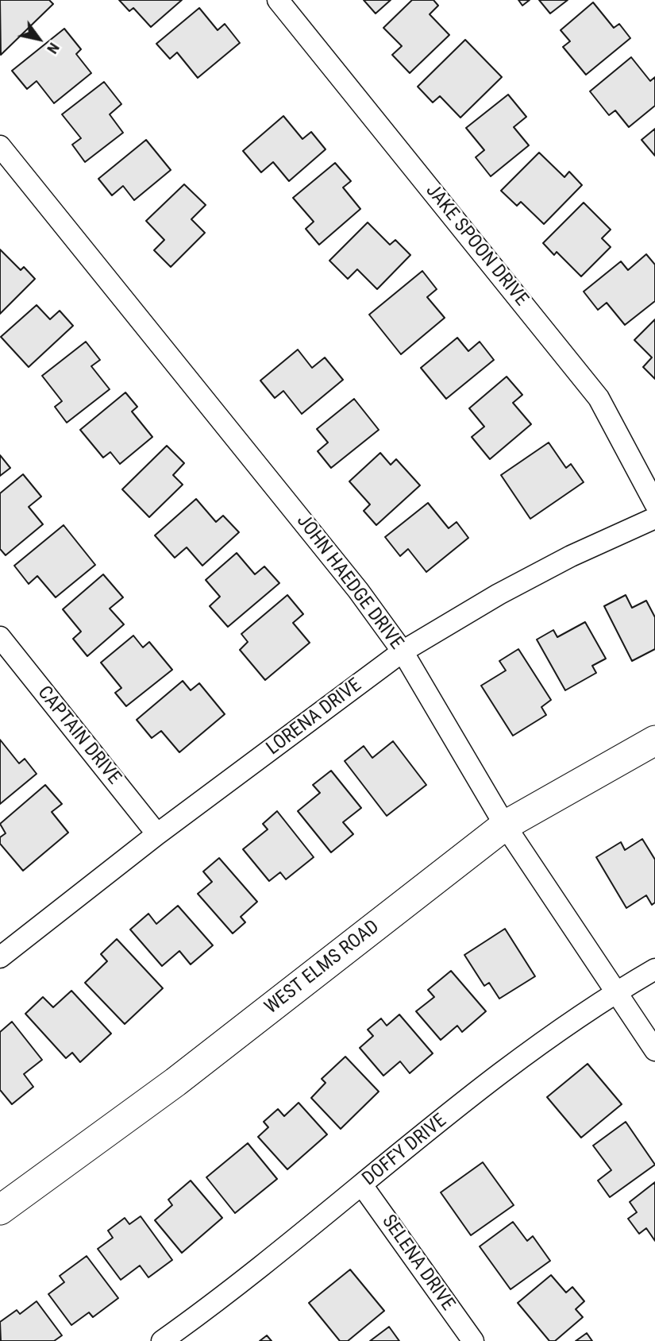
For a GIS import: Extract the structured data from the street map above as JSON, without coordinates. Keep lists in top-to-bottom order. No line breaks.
{"streets":{"main road":["WEST ELMS ROAD"],"street":["JAKE SPOON DRIVE","JOHN HAEDGE DRIVE","LORENA DRIVE","CAPTAIN DRIVE","DOFFY DRIVE","SELENA DRIVE"]},"crossings":[["JOHN HAEDGE DRIVE","LORENA DRIVE"],["JOHN HAEDGE DRIVE","WEST ELMS ROAD"],["JOHN HAEDGE DRIVE","DOFFY DRIVE"],["LORENA DRIVE","CAPTAIN DRIVE"],["DOFFY DRIVE","SELENA DRIVE"]],"north":"bottom right"}
